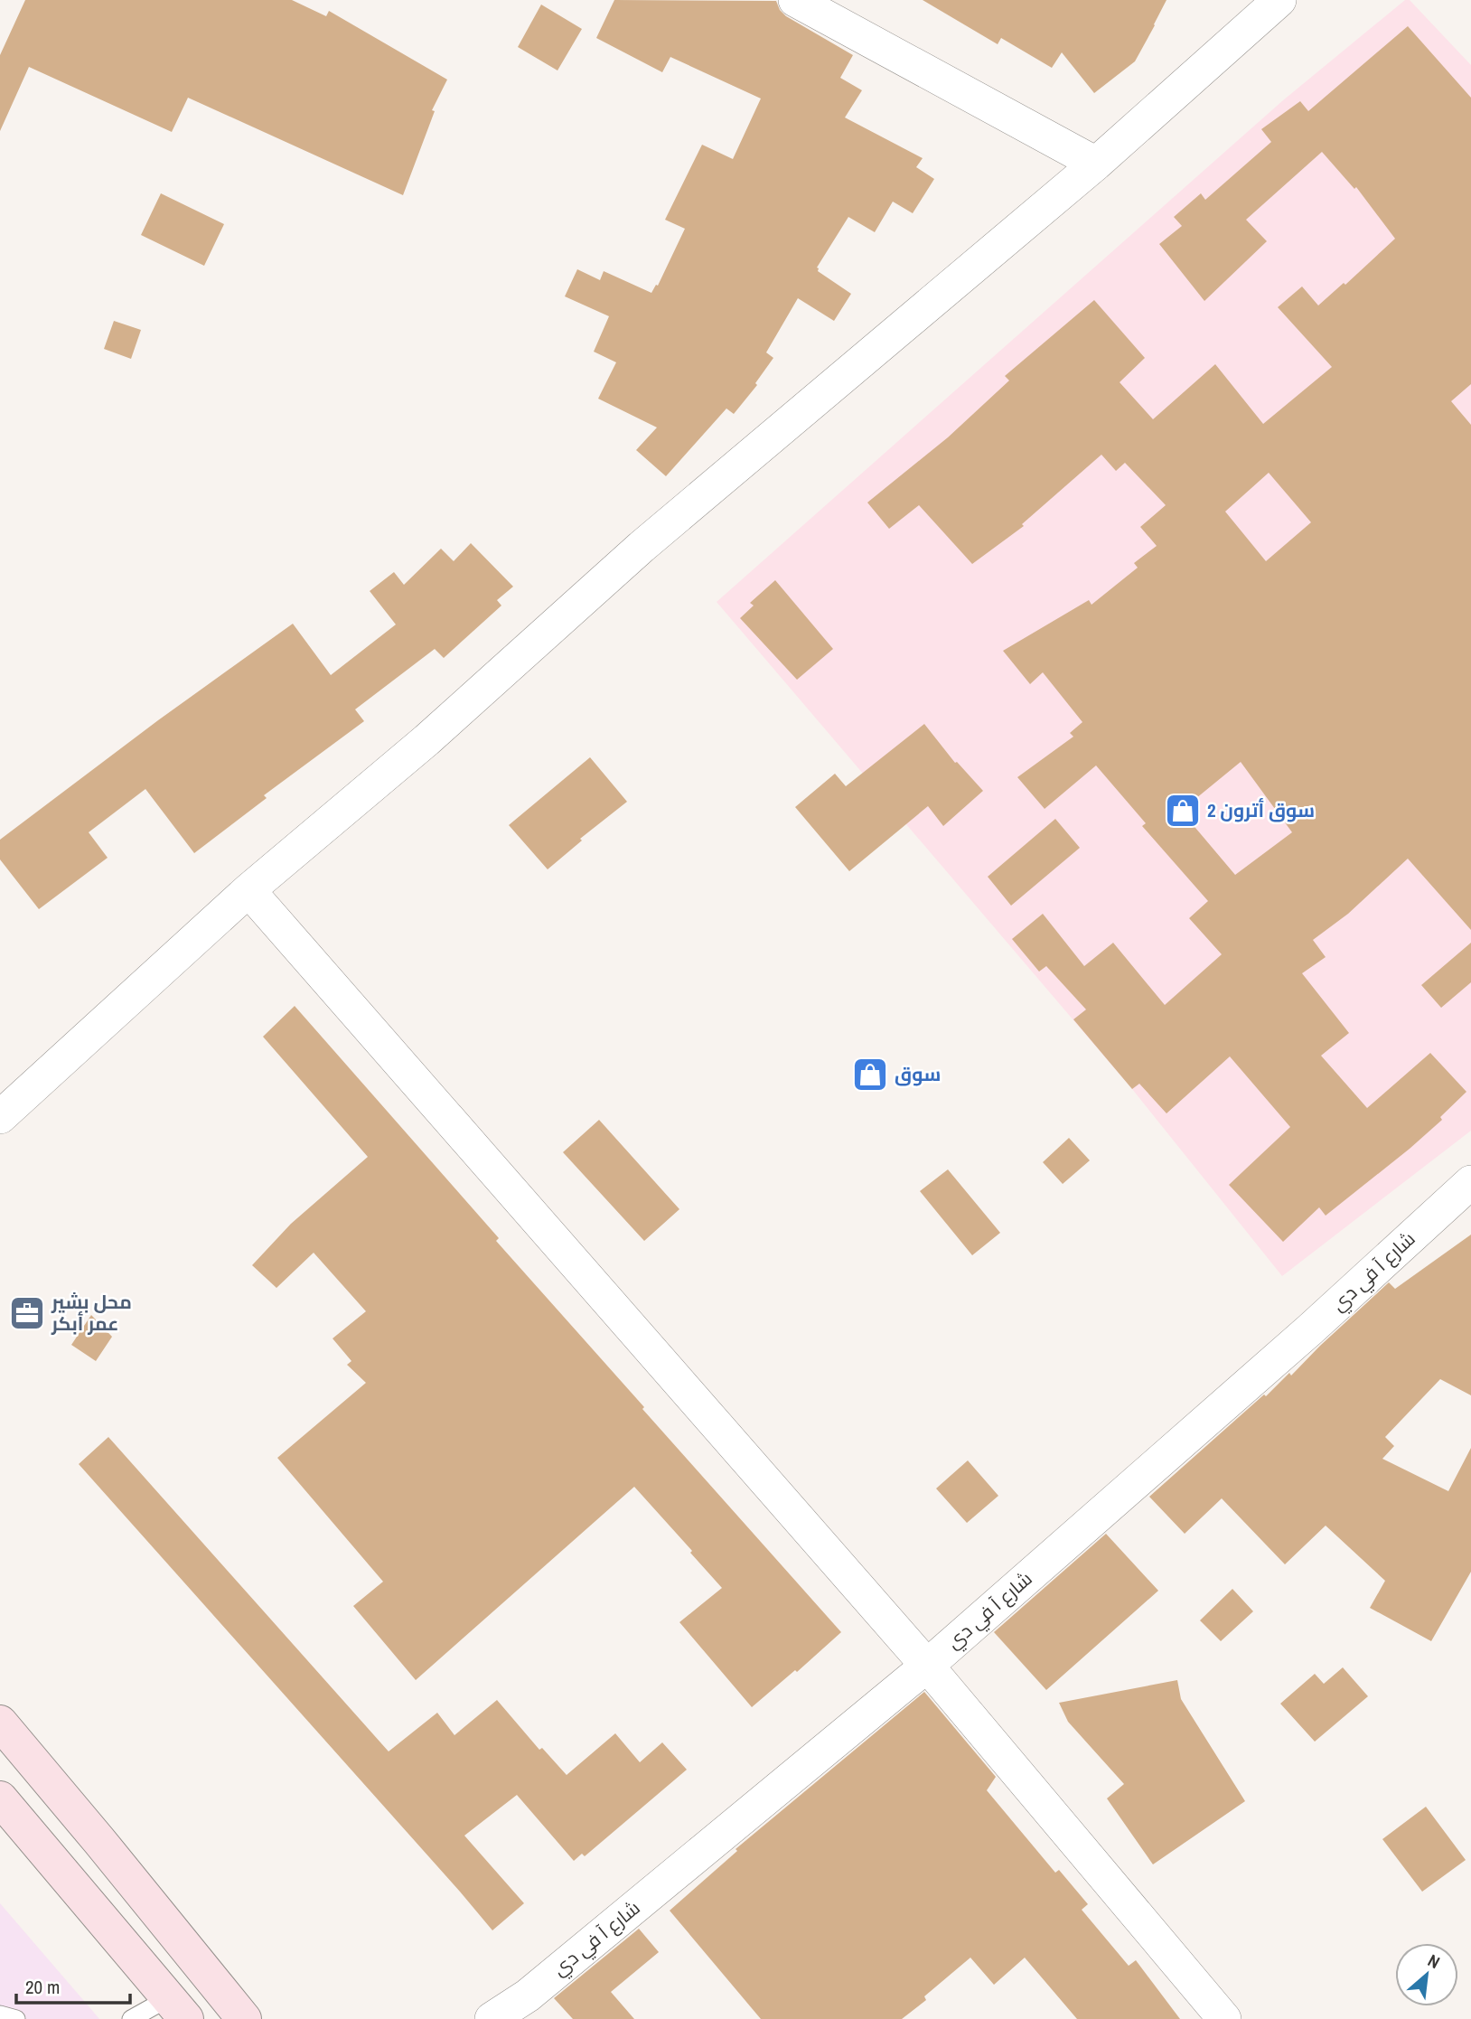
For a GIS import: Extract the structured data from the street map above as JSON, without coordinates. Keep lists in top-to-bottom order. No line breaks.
{"streets":{"street":["شارع آ في دي"]},"places":{"shop":["سوق أترون 2","سوق"],"office":["محل بشير عمر أبكر"]},"scale_bar":"20 m","north":"top right"}
